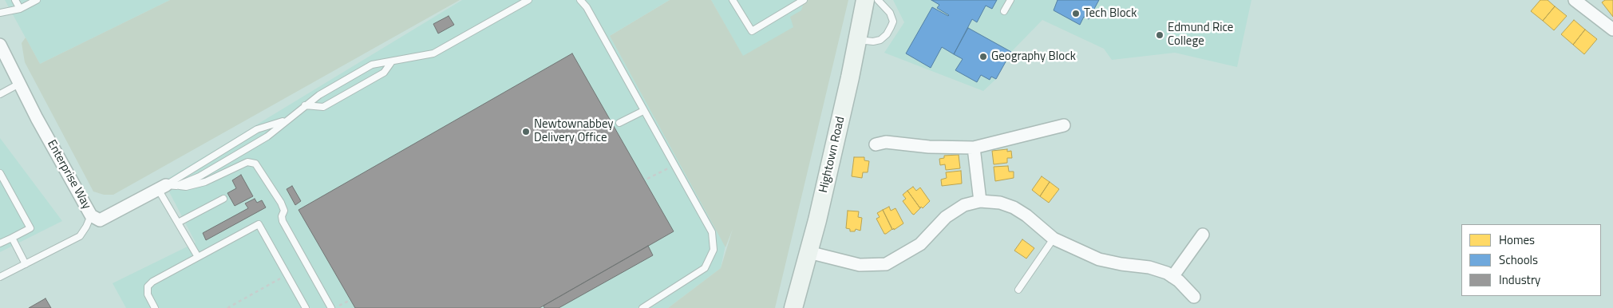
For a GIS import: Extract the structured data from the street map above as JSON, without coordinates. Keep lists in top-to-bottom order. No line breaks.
{"streets":{"main road":["Hightown Road"],"street":["Enterprise Way"]},"places":["Tech Block","Edmund Rice College","Geography Block","Newtownabbey Delivery Office"],"legend":["Homes","Schools","Industry"]}
